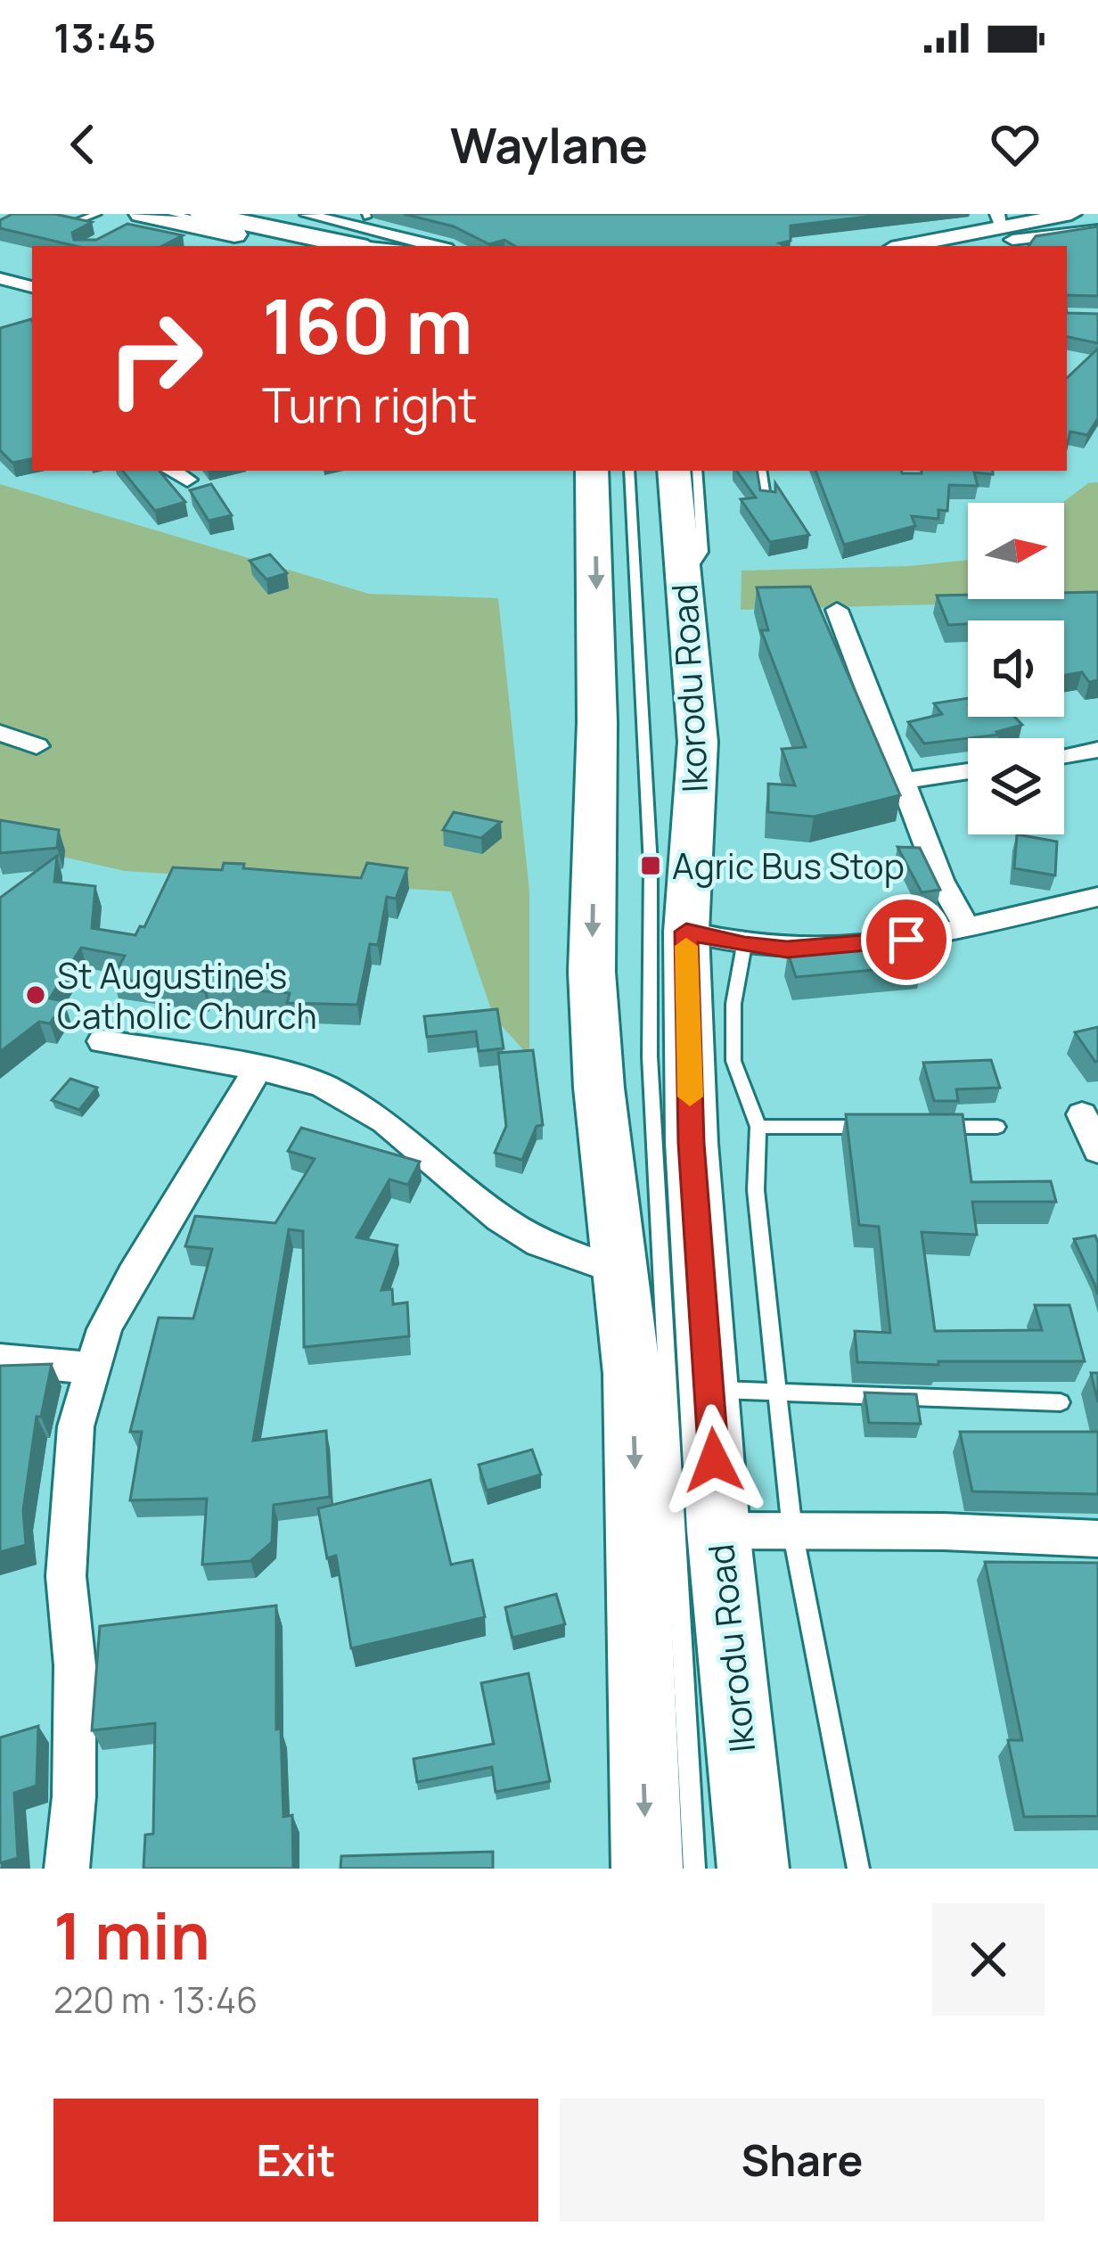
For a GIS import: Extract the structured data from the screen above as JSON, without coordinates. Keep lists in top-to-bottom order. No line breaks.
{"streets":{"highway":["Ikorodu Road"]},"places":{"transit":["Agric Bus Stop"],"other":["St Augustine's Catholic Church"]},"north":"right","page":{"status":"13:45","header":"Waylane","turn":["160 m","Turn right"],"heading":["1 min","220 m · 13:46"],"buttons":["Exit","Share"]}}
